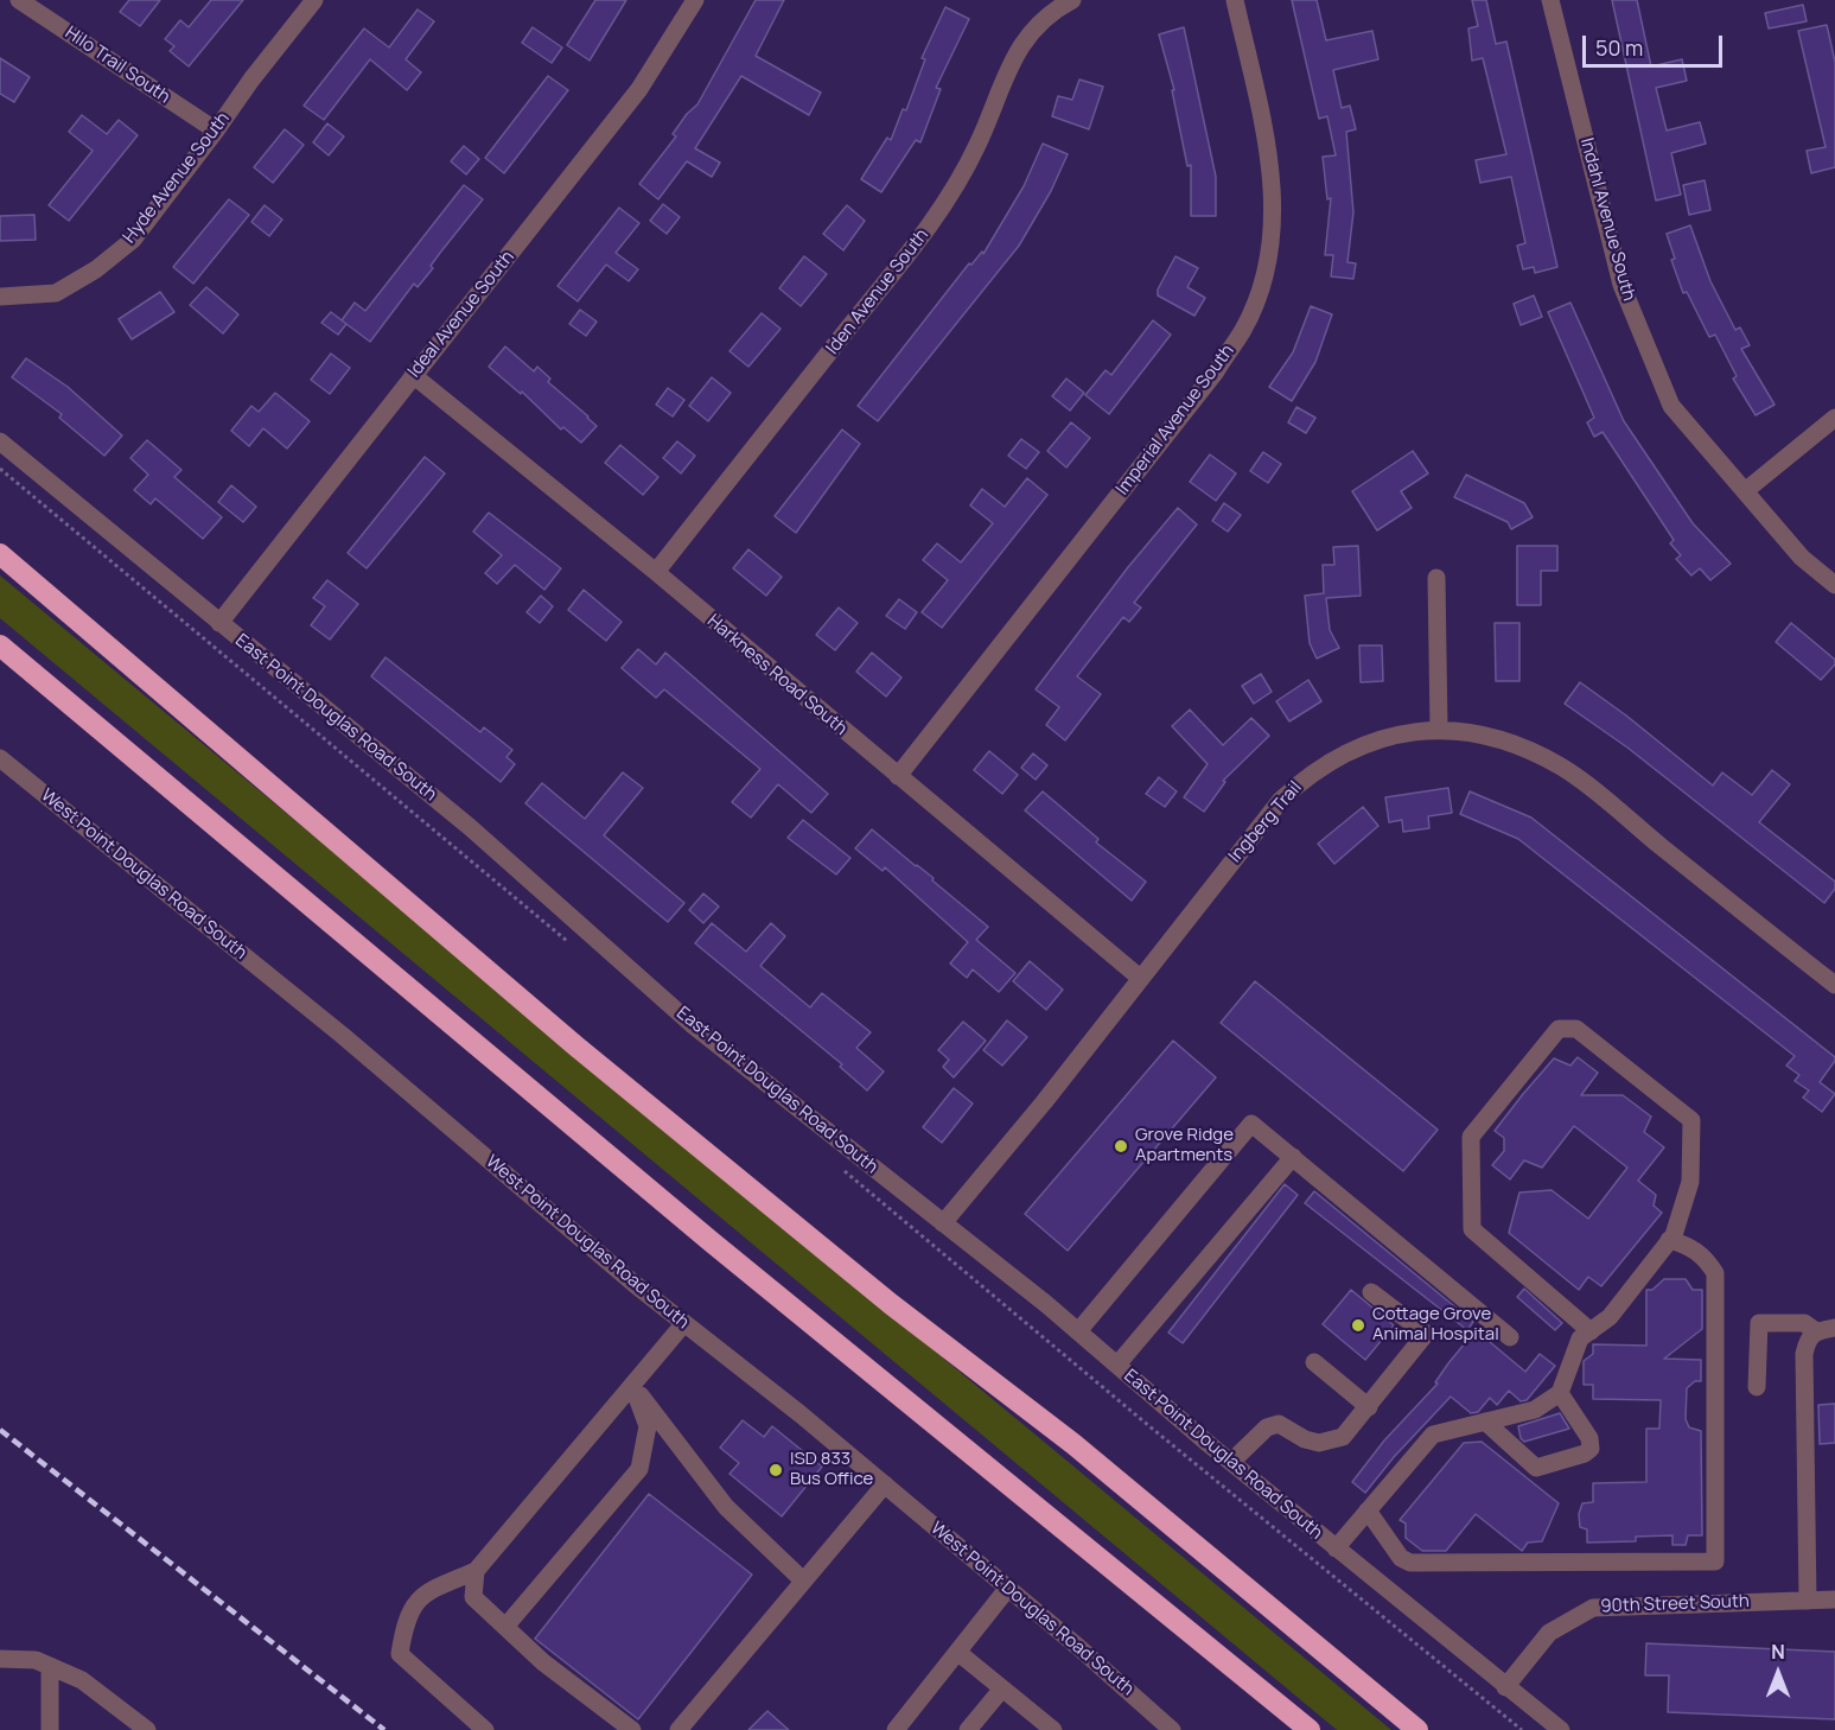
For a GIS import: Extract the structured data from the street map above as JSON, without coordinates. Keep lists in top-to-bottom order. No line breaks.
{"streets":{"street":["Hilo Trail South","Hyde Avenue South","Indahl Avenue South","Iden Avenue South","Ideal Avenue South","Imperial Avenue South","Harkness Road South","East Point Douglas Road South","Ingberg Trail","West Point Douglas Road South","90th Street South"]},"crossings":[["Hilo Trail South","Hyde Avenue South"],["Iden Avenue South","Harkness Road South"],["Ideal Avenue South","Harkness Road South"],["Ideal Avenue South","East Point Douglas Road South"],["Imperial Avenue South","Harkness Road South"],["Harkness Road South","Ingberg Trail"],["East Point Douglas Road South","Ingberg Trail"],["East Point Douglas Road South","90th Street South"]],"places":["Grove Ridge Apartments","Cottage Grove Animal Hospital","ISD 833 Bus Office"],"scale_bar":"50 m","north":"top"}
